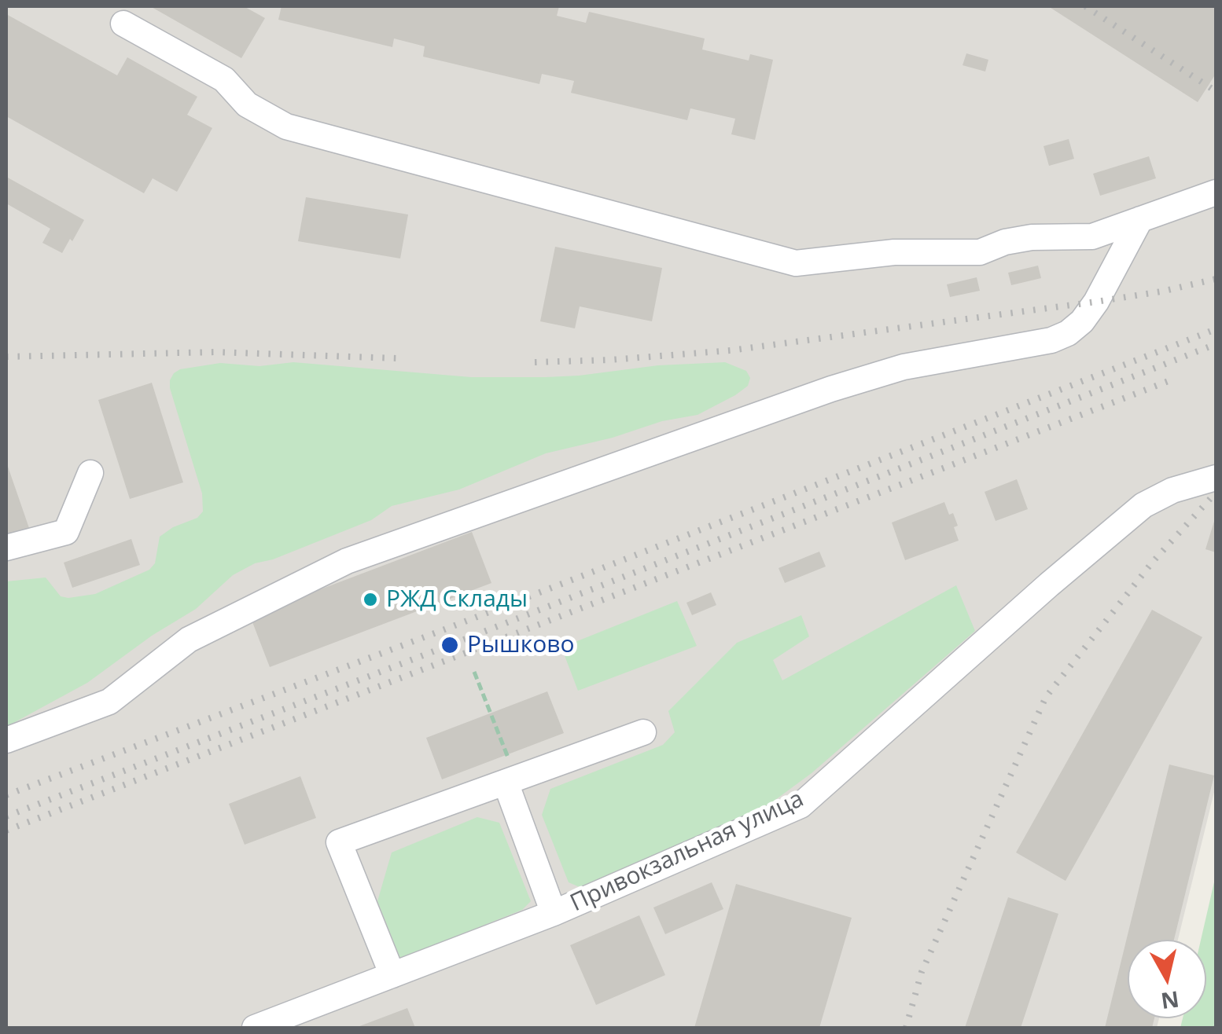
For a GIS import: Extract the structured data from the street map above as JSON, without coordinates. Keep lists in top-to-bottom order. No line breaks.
{"streets":{"street":["Привокзальная улица"]},"places":["РЖД Склады","Рышково"],"north":"bottom"}
